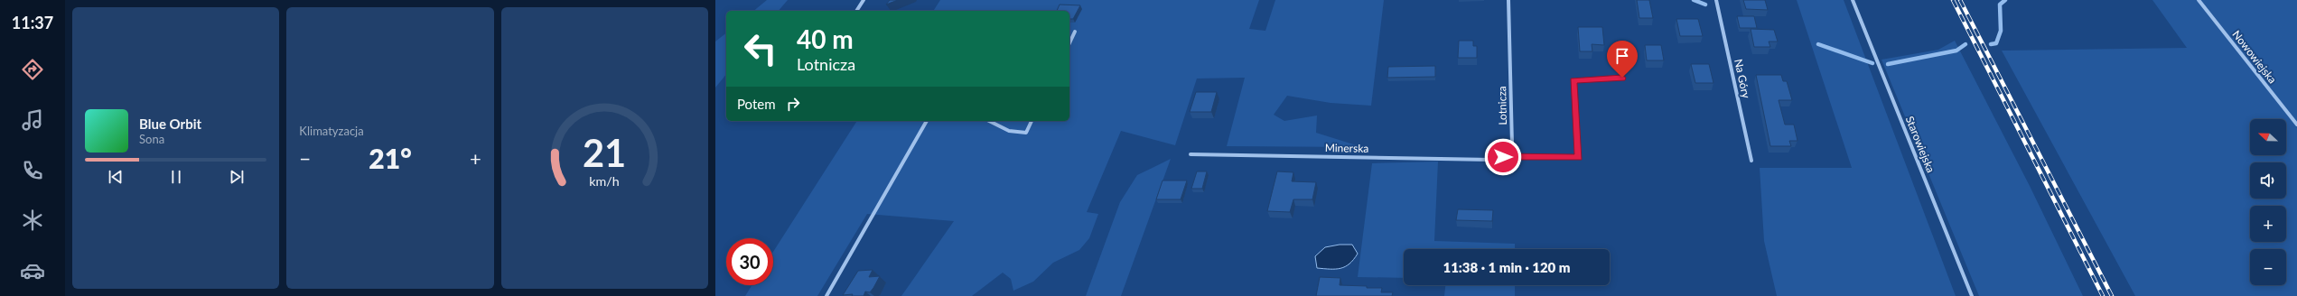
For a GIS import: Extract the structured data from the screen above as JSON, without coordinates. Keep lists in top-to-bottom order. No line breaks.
{"streets":{"street":["Nowowiejska","Na Góry","Lotnicza","Starowiejska","Minerska"]},"crossings":[["Lotnicza","Minerska"]],"north":"left","page":{"tabs":"11:37","tile":"Klimatyzacja","turn":["40 m","Lotnicza"],"then":"Potem","song":["Blue Orbit","Sona"],"map_buttons":["+","−"],"heat":["−","21°","+"],"limit":"30","trip":"11:38 · 1 min · 120 m","gauge":["21","km/h"]}}
